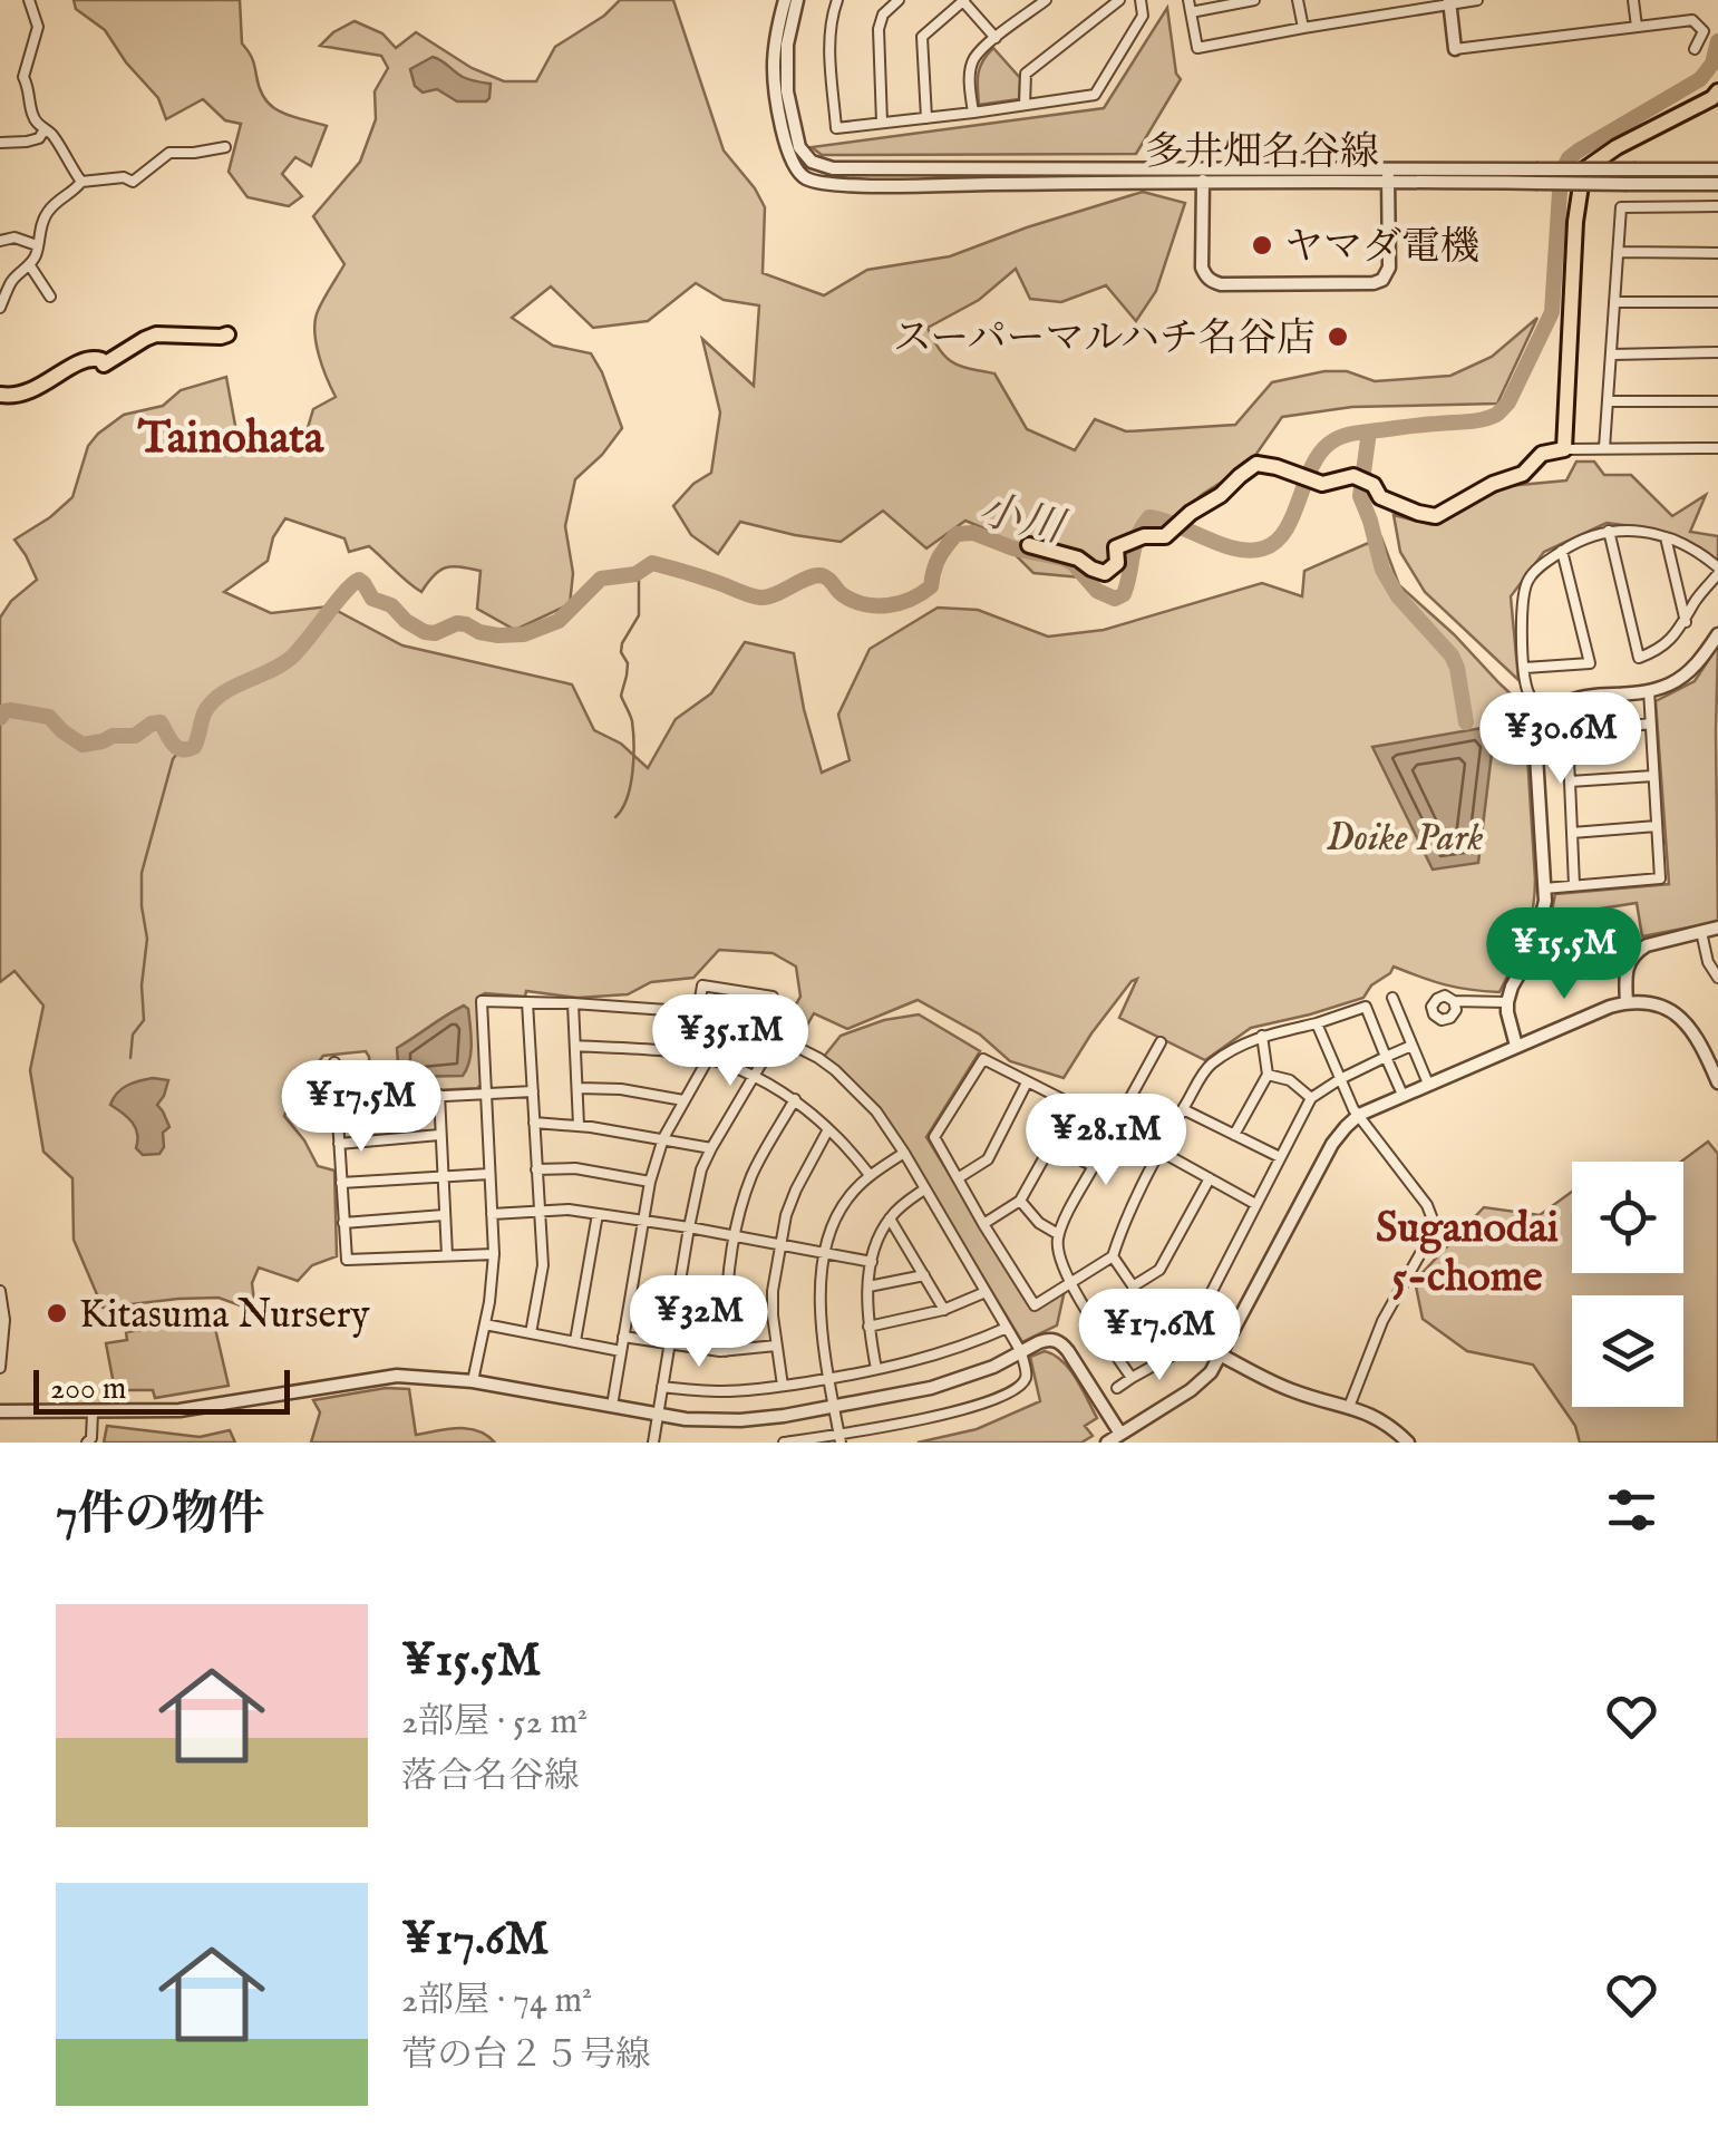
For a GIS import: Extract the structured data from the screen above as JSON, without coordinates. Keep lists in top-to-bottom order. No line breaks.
{"streets":{"street":["多井畑名谷線"]},"districts":["Tainohata","Suganodai 5-chome"],"water":["小川"],"parks":["Doike Park"],"places":["ヤマダ電機","スーパーマルハチ名谷店","Kitasuma Nursery"],"scale_bar":"200 m","page":{"price":["¥30.6M","¥15.5M","¥35.1M","¥17.5M","¥28.1M","¥32M","¥17.6M"],"scale":"200 m","heading":"7件の物件","list":[{"name":"¥15.5M","note":"2部屋 · 52 m² · 落合名谷線"},{"name":"¥17.6M","note":"2部屋 · 74 m² · 菅の台２５号線"}]}}
